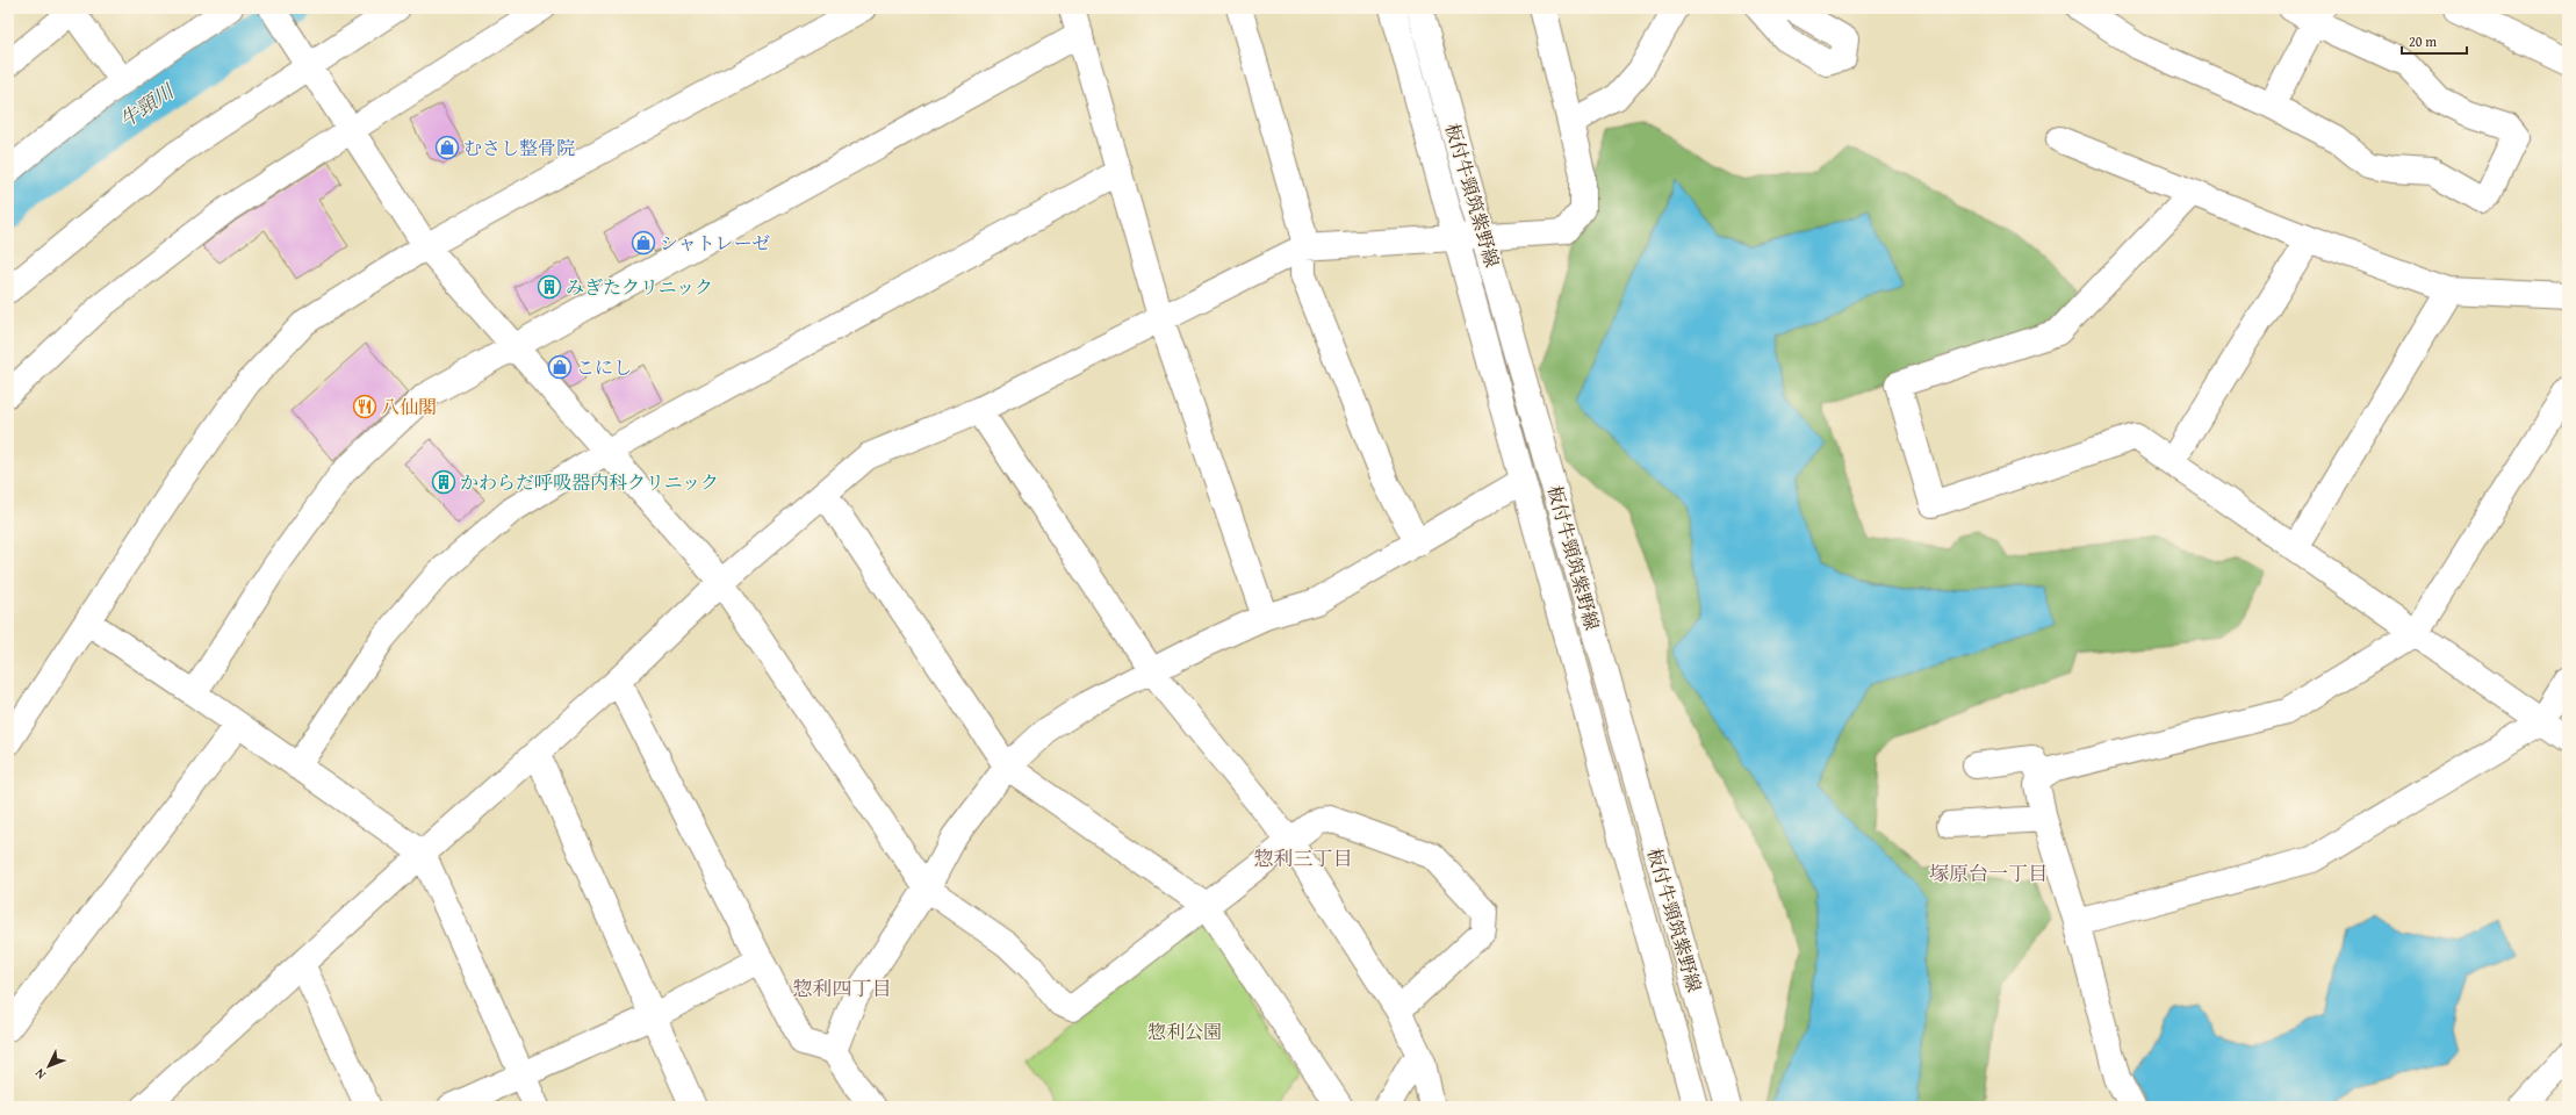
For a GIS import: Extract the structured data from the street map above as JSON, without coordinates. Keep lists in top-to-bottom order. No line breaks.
{"streets":{"street":["板付牛頸筑紫野線"]},"districts":["惣利三丁目","塚原台一丁目","惣利四丁目"],"water":["牛頸川"],"parks":["惣利公園"],"places":{"shop":["むさし整骨院","シャトレーゼ","こにし"],"building":["みぎたクリニック","かわらだ呼吸器内科クリニック"],"restaurant":["八仙閣"]},"scale_bar":"20 m","north":"bottom left"}
